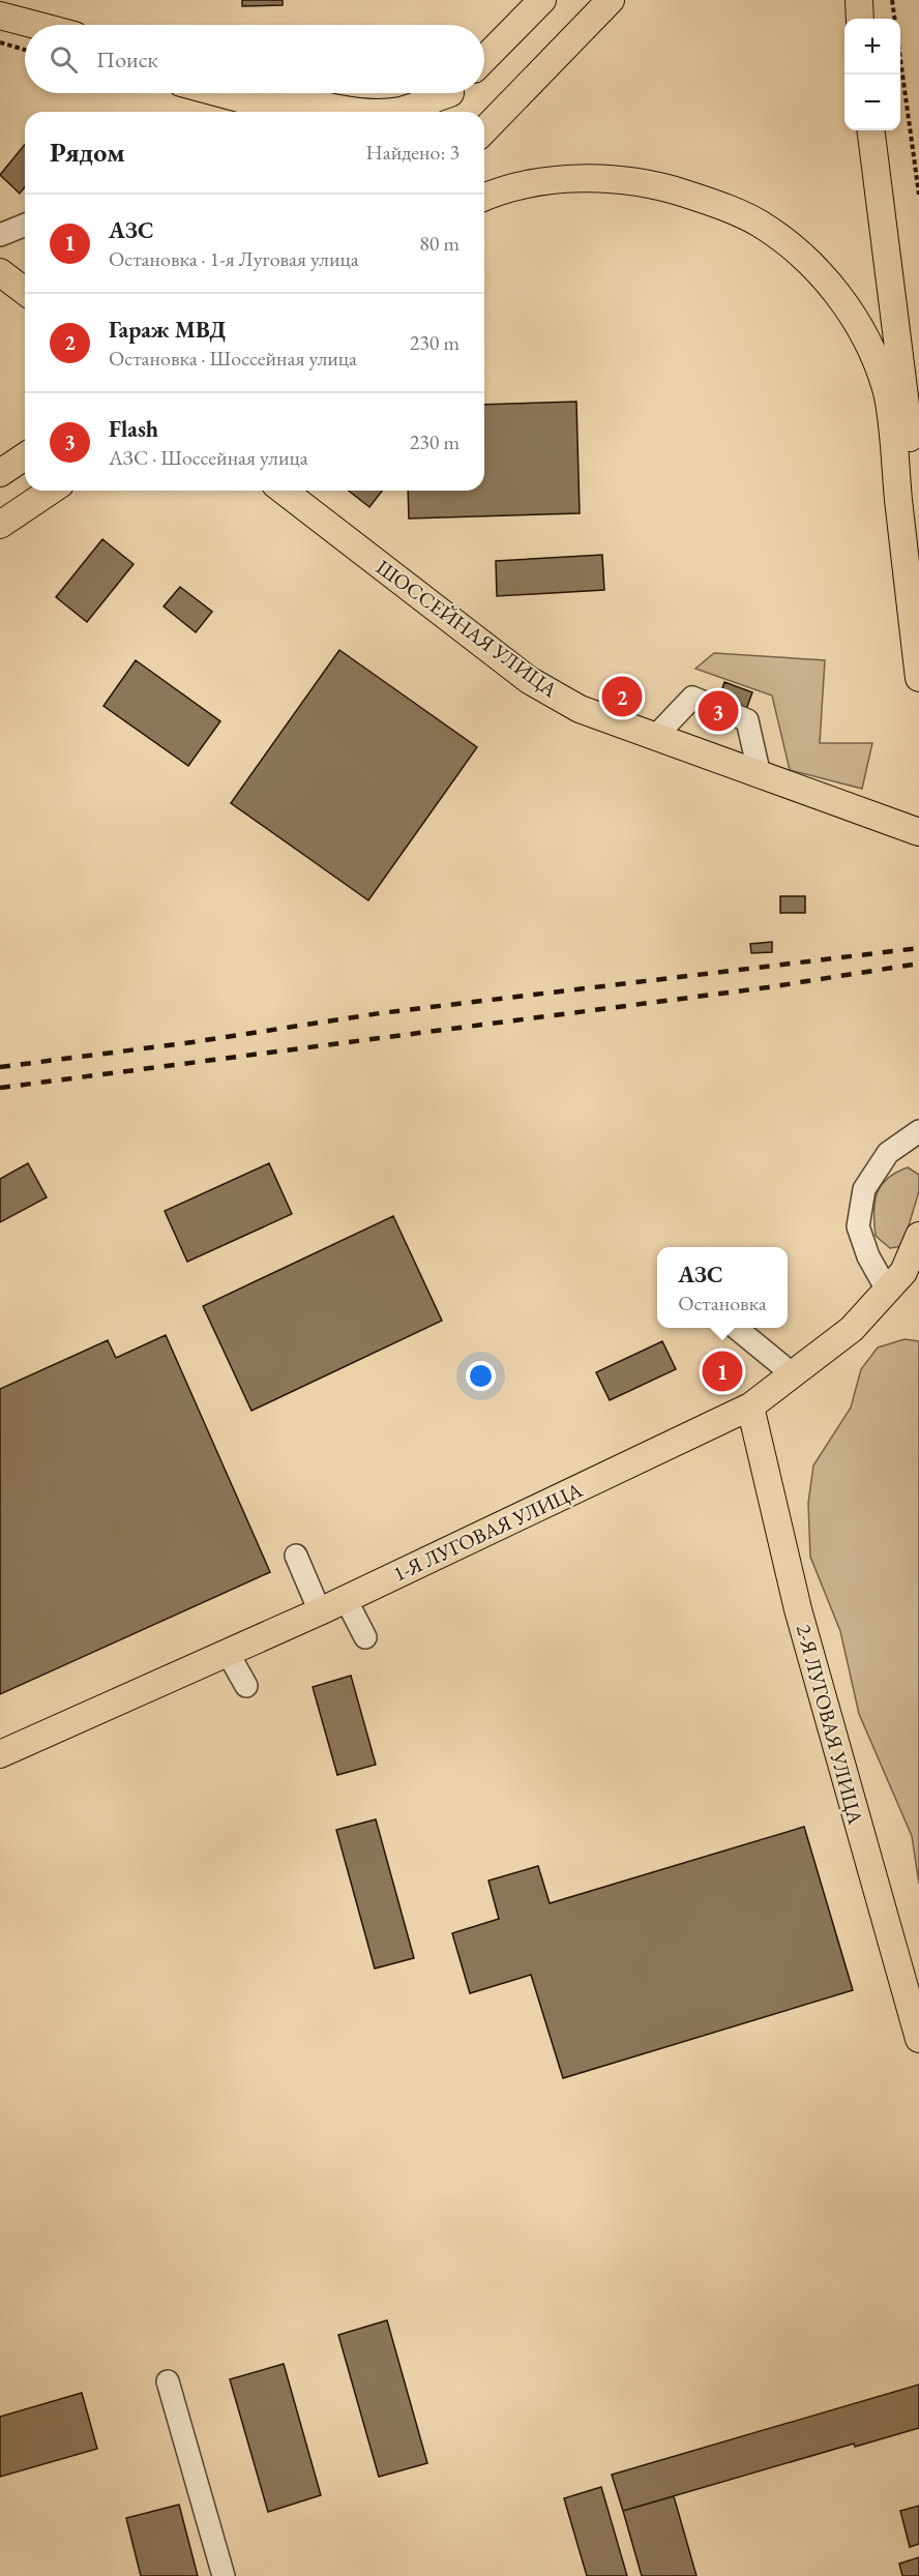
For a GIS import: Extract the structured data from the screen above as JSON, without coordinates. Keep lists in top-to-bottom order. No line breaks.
{"streets":{"main road":["ШОССЕЙНАЯ УЛИЦА","1-Я ЛУГОВАЯ УЛИЦА","2-Я ЛУГОВАЯ УЛИЦА"]},"crossings":[["1-Я ЛУГОВАЯ УЛИЦА","2-Я ЛУГОВАЯ УЛИЦА"]],"page":{"map_buttons":["+","−"],"search":"Поиск","heading":["Рядом","Найдено: 3"],"list":[{"mark":"1","name":"АЗС","note":"Остановка · 1-я Луговая улица","value":"80 m"},{"mark":"2","name":"Гараж МВД","note":"Остановка · Шоссейная улица","value":"230 m"},{"mark":"3","name":"Flash","note":"АЗС · Шоссейная улица","value":"230 m"}],"pins":["2","3","1"],"popup":["АЗС","Остановка"]}}
